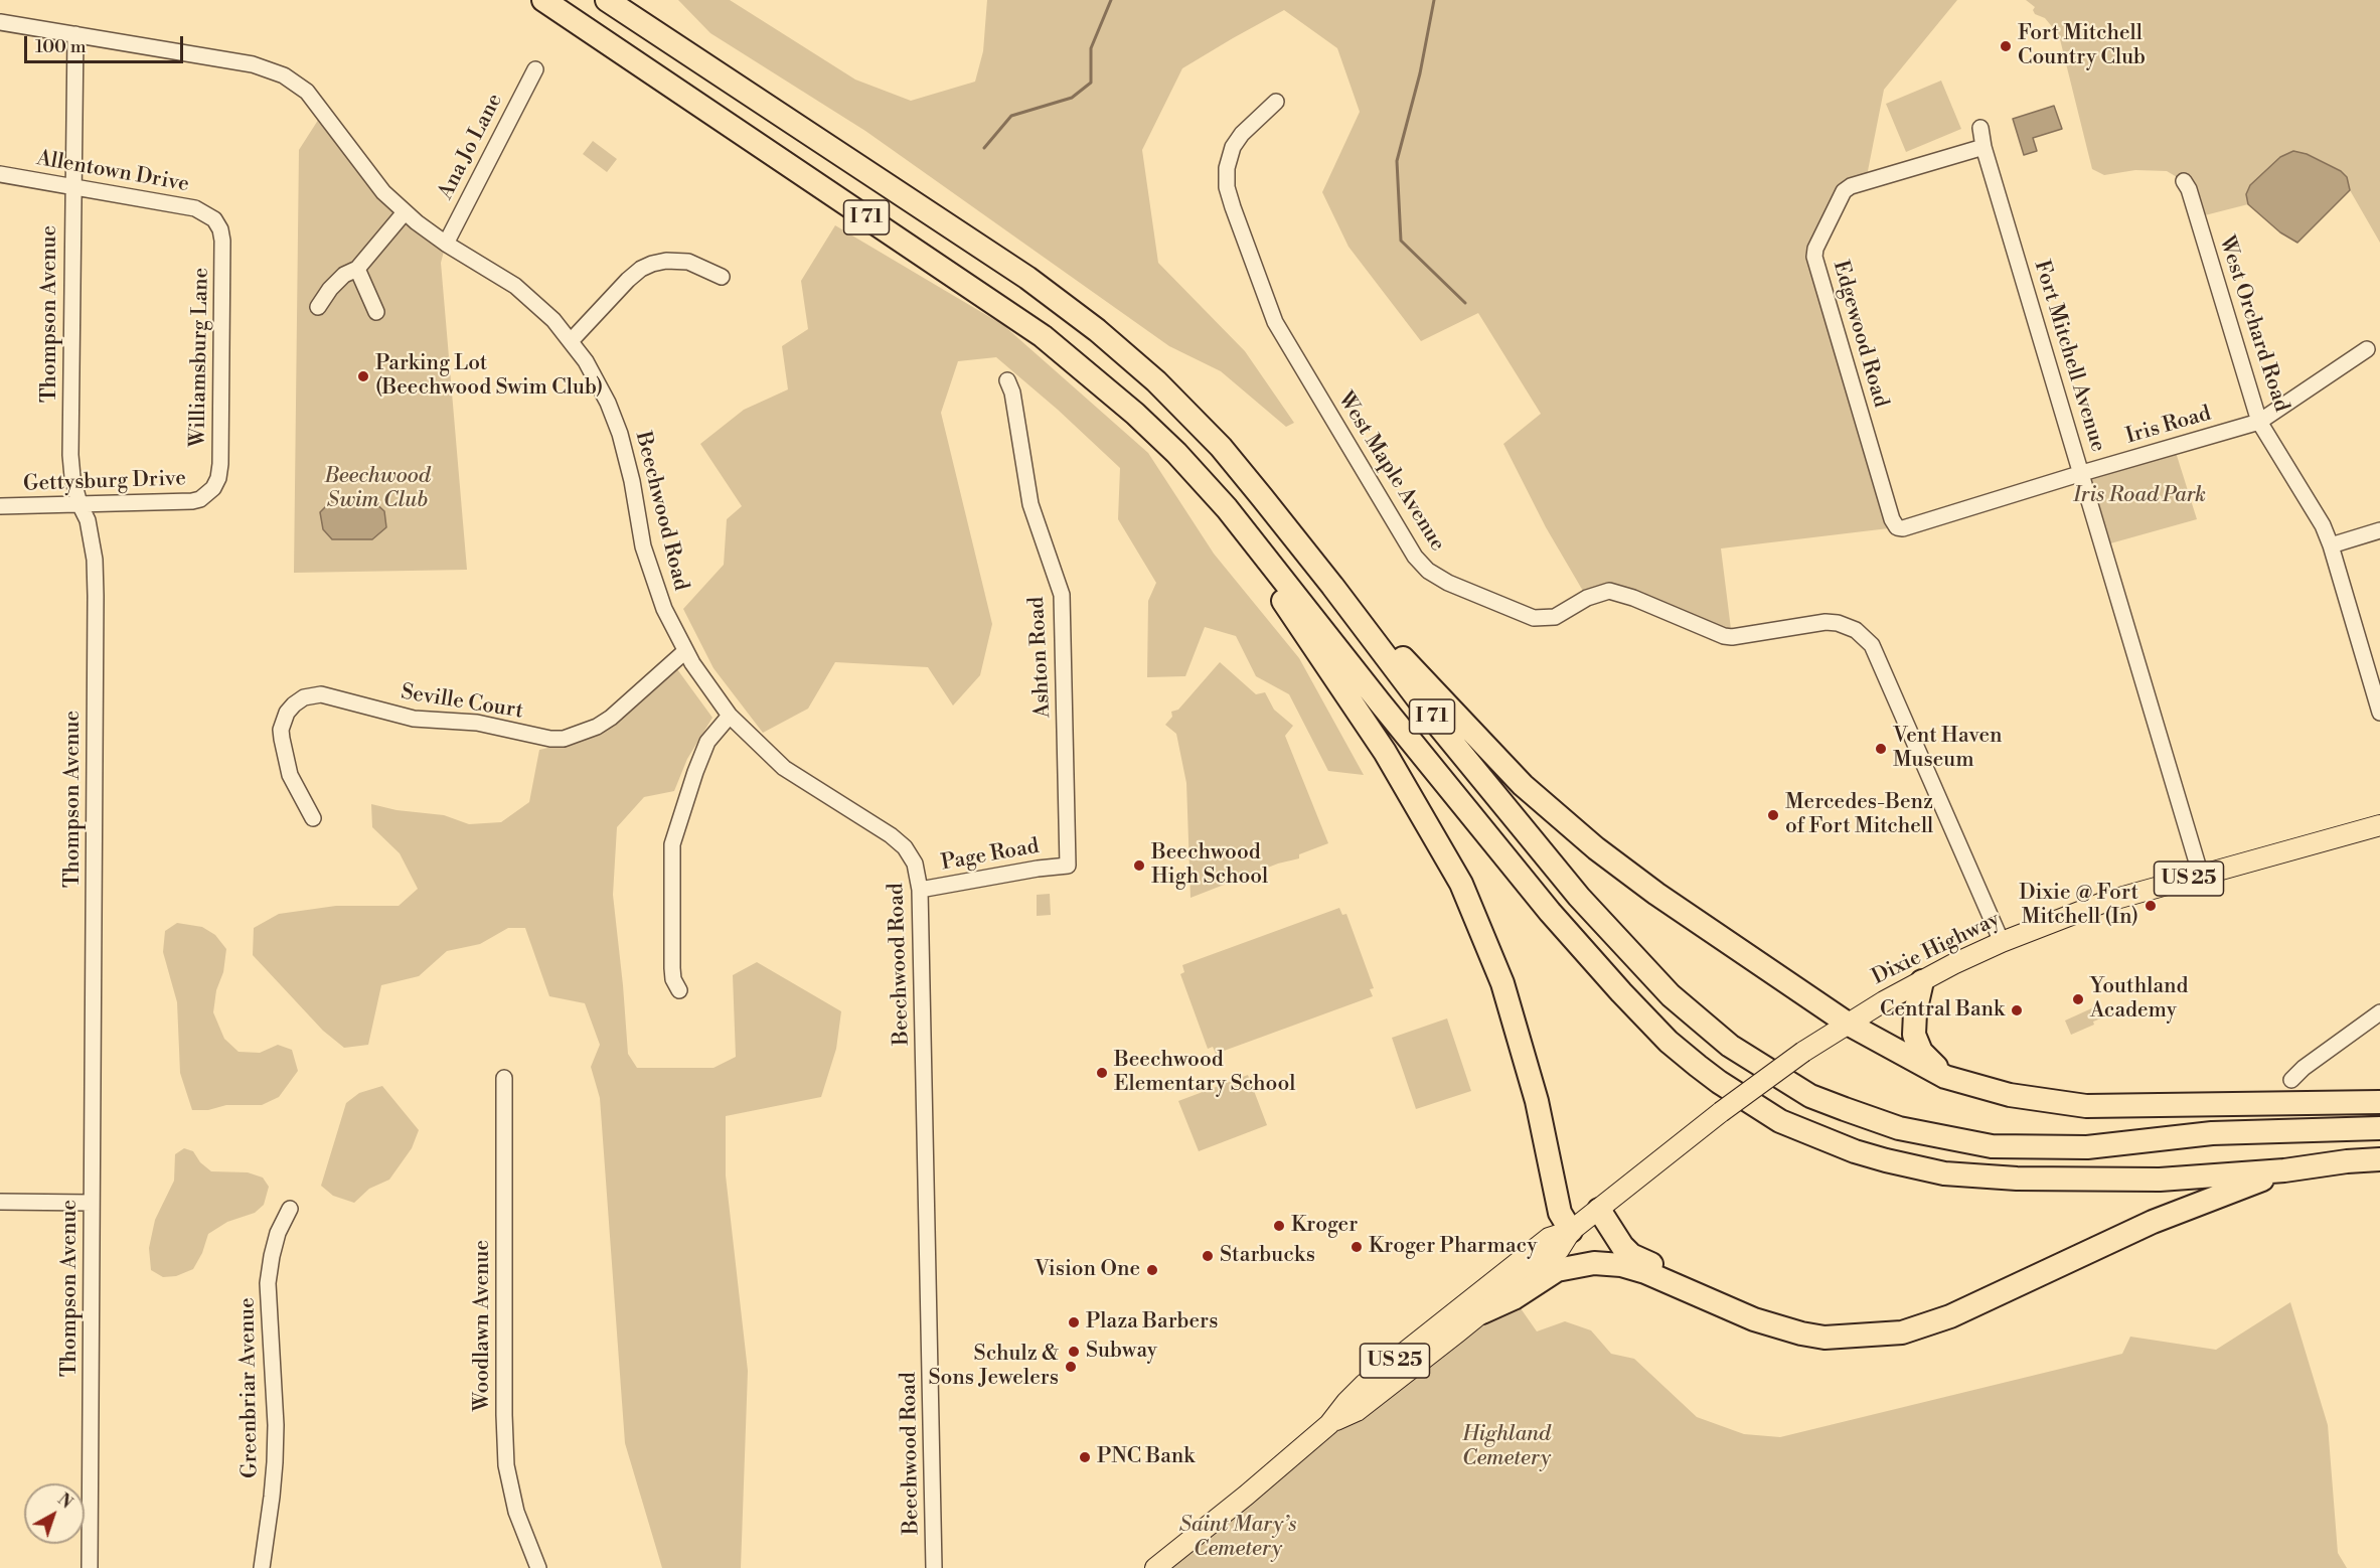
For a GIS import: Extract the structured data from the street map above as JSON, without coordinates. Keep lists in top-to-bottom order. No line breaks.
{"streets":{"highway":["I 71"],"main road":["US 25","Dixie Highway"],"street":["Ana Jo Lane","Allentown Drive","Thompson Avenue","West Orchard Road","Edgewood Road","Fort Mitchell Avenue","Williamsburg Lane","Iris Road","West Maple Avenue","Gettysburg Drive","Beechwood Road","Ashton Road","Seville Court","Page Road","Woodlawn Avenue","Greenbriar Avenue"]},"crossings":[["Ana Jo Lane","Beechwood Road"],["Allentown Drive","Thompson Avenue"],["Allentown Drive","Williamsburg Lane"],["Thompson Avenue","Gettysburg Drive"],["Thompson Avenue","Beechwood Road"],["West Orchard Road","Iris Road"],["Edgewood Road","Fort Mitchell Avenue"],["Edgewood Road","Iris Road"],["Fort Mitchell Avenue","Iris Road"],["Fort Mitchell Avenue","Dixie Highway"],["Williamsburg Lane","Gettysburg Drive"],["West Maple Avenue","Dixie Highway"],["Beechwood Road","Seville Court"],["Beechwood Road","Page Road"],["Ashton Road","Page Road"]],"parks":["Beechwood Swim Club","Iris Road Park","Highland Cemetery","Saint Mary’s Cemetery"],"places":["Fort Mitchell Country Club","Parking Lot (Beechwood Swim Club)","Vent Haven Museum","Mercedes-Benz of Fort Mitchell","Beechwood High School","Dixie @ Fort Mitchell (In)","Youthland Academy","Central Bank","Beechwood Elementary School","Kroger","Kroger Pharmacy","Starbucks","Vision One","Plaza Barbers","Subway","Schulz & Sons Jewelers","PNC Bank"],"scale_bar":"100 m","north":"top right"}
